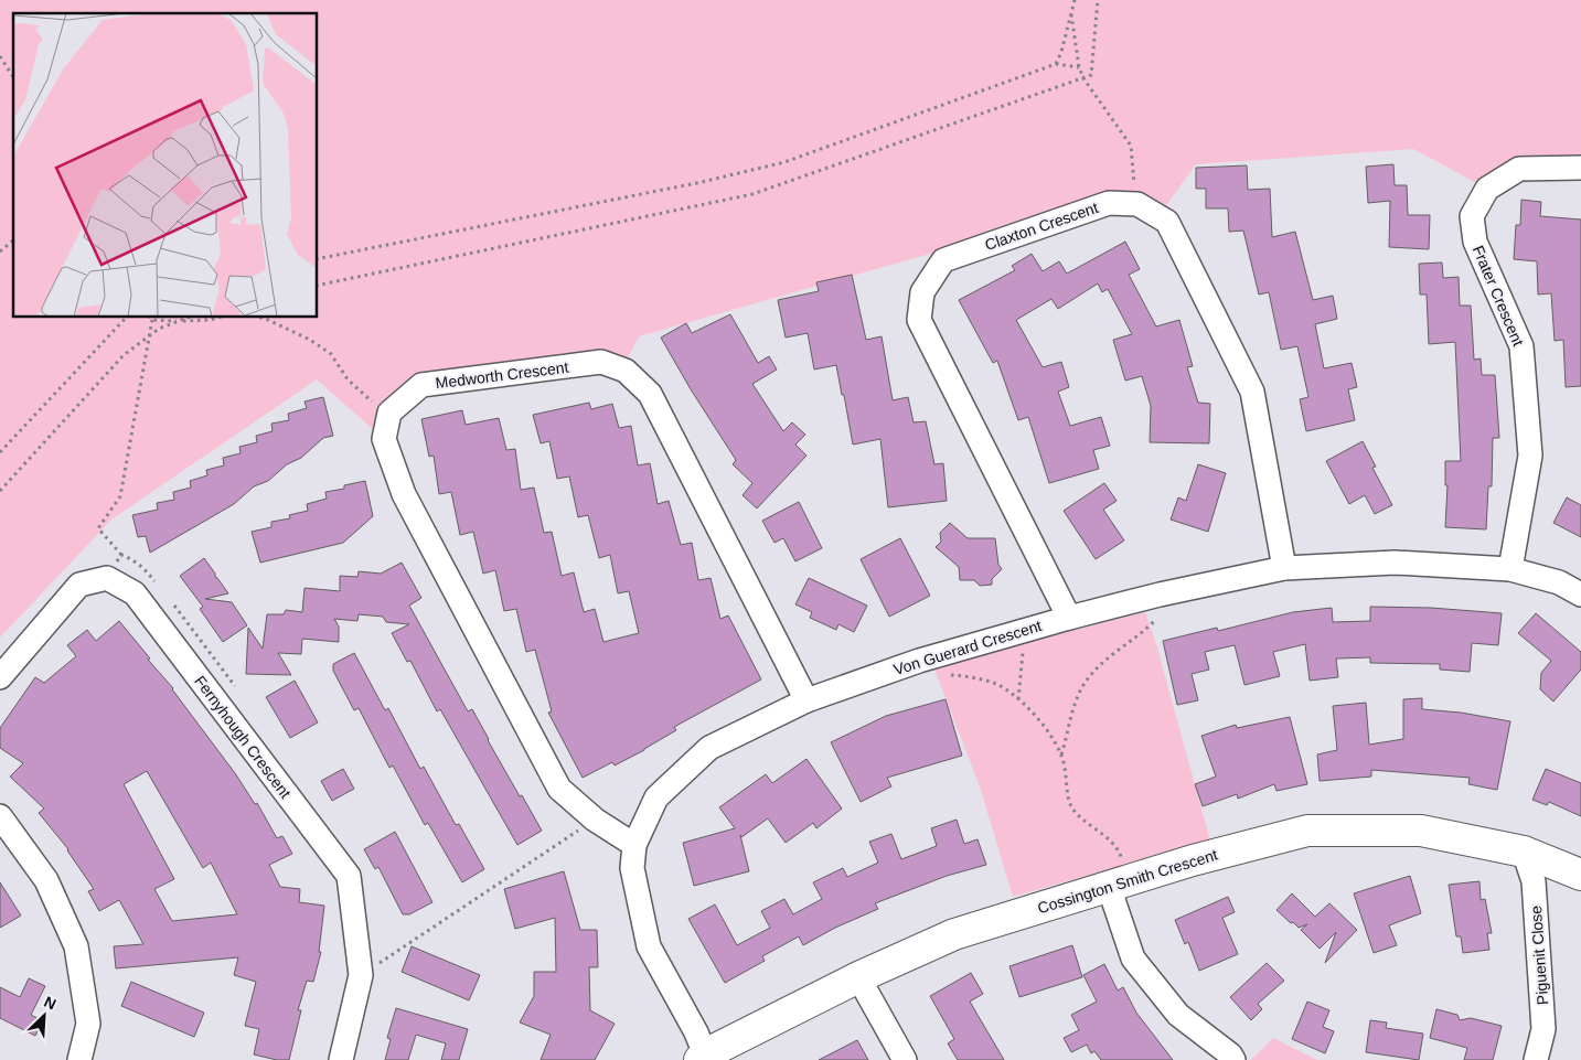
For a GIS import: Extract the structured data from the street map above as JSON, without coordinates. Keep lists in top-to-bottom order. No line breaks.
{"streets":{"street":["Claxton Crescent","Frater Crescent","Medworth Crescent","Von Guerard Crescent","Fernyhough Crescent","Cossington Smith Crescent","Piguenit Close"]},"crossings":[["Claxton Crescent","Von Guerard Crescent"],["Frater Crescent","Von Guerard Crescent"],["Medworth Crescent","Von Guerard Crescent"],["Von Guerard Crescent","Cossington Smith Crescent"],["Cossington Smith Crescent","Piguenit Close"]],"north":"top right"}
